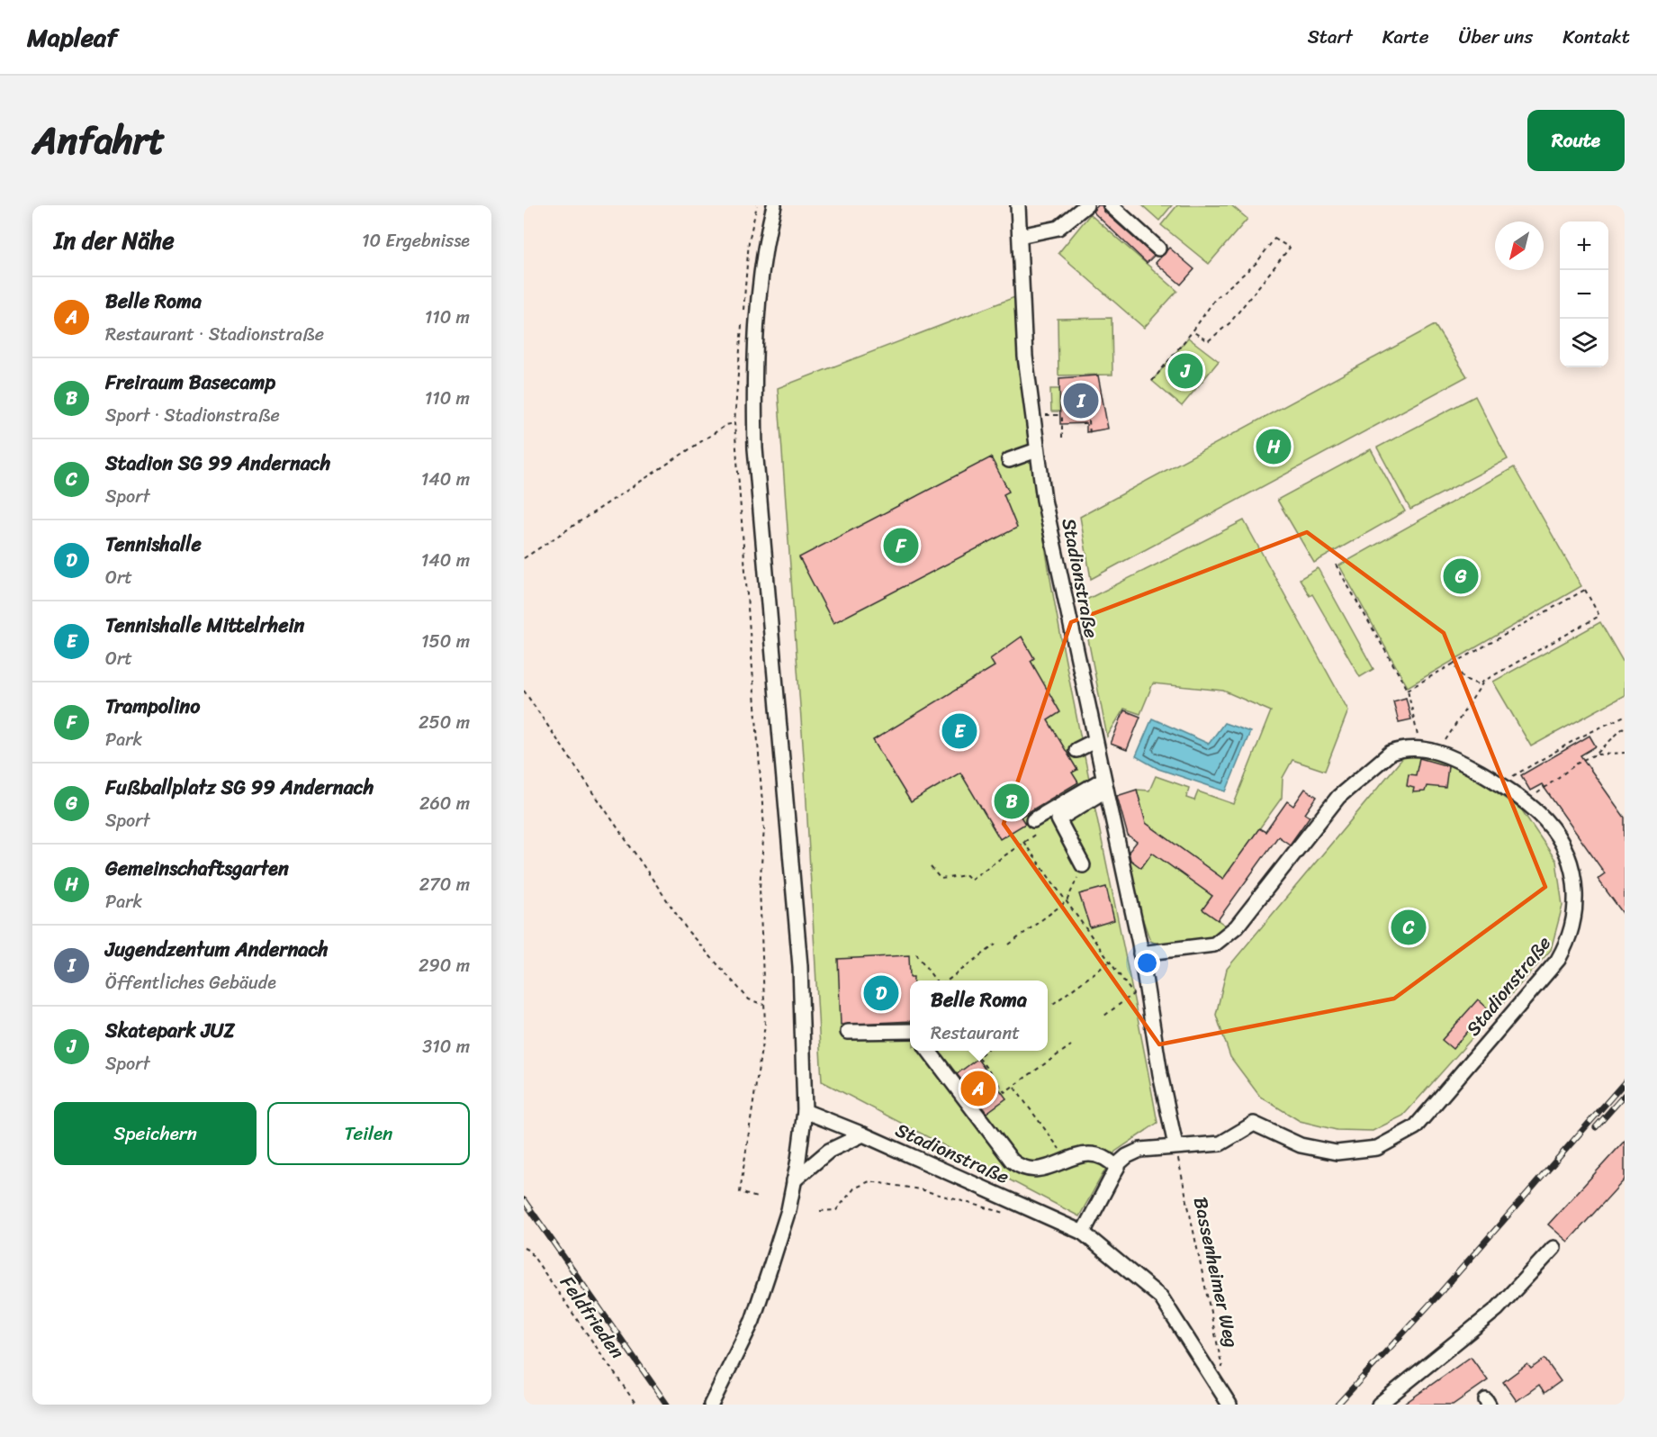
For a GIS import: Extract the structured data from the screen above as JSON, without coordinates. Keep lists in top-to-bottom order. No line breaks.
{"streets":{"street":["Stadionstraße"],"path":["Bassenheimer Weg","Feldfrieden"]},"crossings":[["Stadionstraße","Bassenheimer Weg"]],"north":"bottom left","page":{"header":"Mapleaf","nav":["Start","Karte","Über uns","Kontakt"],"title":"Anfahrt","buttons":["Route",["Speichern","Teilen"]],"heading":["In der Nähe","10 Ergebnisse"],"map_buttons":["+","−"],"list":[{"mark":"A","name":"Belle Roma","note":"Restaurant · Stadionstraße","value":"110 m"},{"mark":"B","name":"Freiraum Basecamp","note":"Sport · Stadionstraße","value":"110 m"},{"mark":"C","name":"Stadion SG 99 Andernach","note":"Sport","value":"140 m"},{"mark":"D","name":"Tennishalle","note":"Ort","value":"140 m"},{"mark":"E","name":"Tennishalle Mittelrhein","note":"Ort","value":"150 m"},{"mark":"F","name":"Trampolino","note":"Park","value":"250 m"},{"mark":"G","name":"Fußballplatz SG 99 Andernach","note":"Sport","value":"260 m"},{"mark":"H","name":"Gemeinschaftsgarten","note":"Park","value":"270 m"},{"mark":"I","name":"Jugendzentum Andernach","note":"Öffentliches Gebäude","value":"290 m"},{"mark":"J","name":"Skatepark JUZ","note":"Sport","value":"310 m"}],"pins":["J","I","H","F","G","E","B","C","D","A"],"popup":["Belle Roma","Restaurant"]}}
